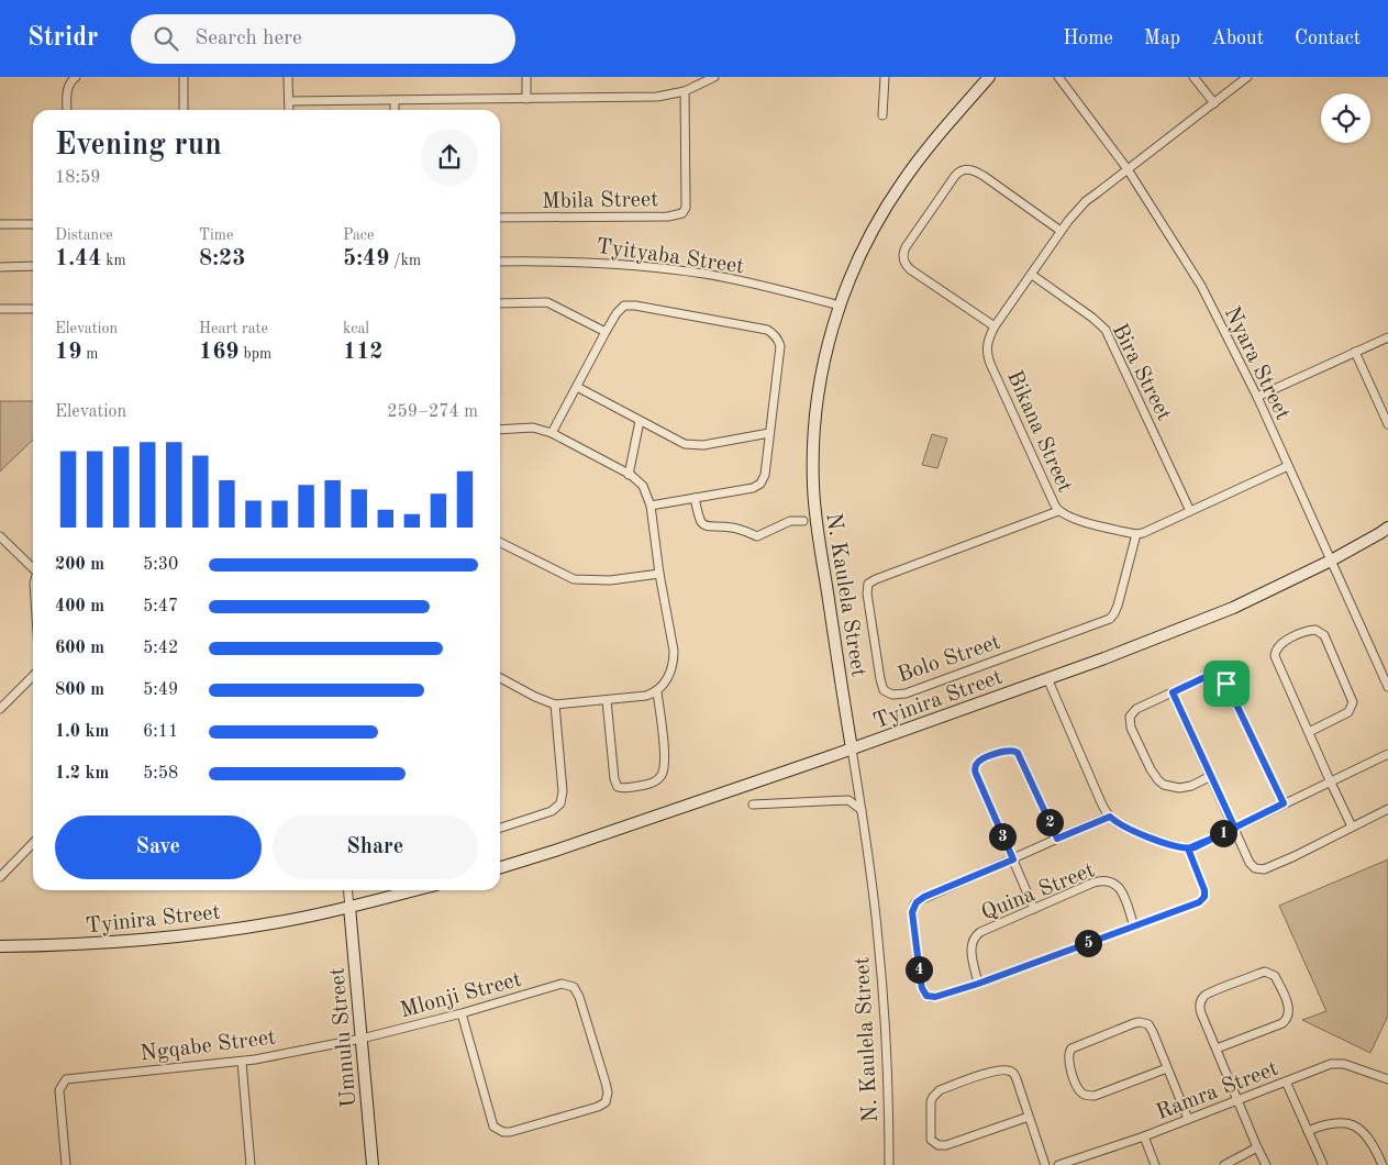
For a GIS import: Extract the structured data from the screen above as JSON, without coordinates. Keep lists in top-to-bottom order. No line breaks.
{"streets":{"street":["Mbila Street","Tyityaba Street","Nyara Street","Bira Street","Bikana Street","N. Kaulela Street","Bolo Street","Tyinira Street","Quina Street","Mlonji Street","Umnulu Street","Ngqabe Street","Ramra Street"]},"crossings":[["Tyityaba Street","N. Kaulela Street"],["Nyara Street","Bikana Street"],["Nyara Street","Tyinira Street"],["Bira Street","Bikana Street"],["Bikana Street","Bolo Street"],["N. Kaulela Street","Tyinira Street"],["Tyinira Street","Umnulu Street"],["Mlonji Street","Umnulu Street"],["Mlonji Street","Ngqabe Street"],["Umnulu Street","Ngqabe Street"]],"page":{"header":"Stridr","search":"Search here","nav":["Home","Map","About","Contact"],"heading":["Evening run","18:59"],"stats":[["Distance","1.44 km"],["Time","8:23"],["Pace","5:49 /km"],["Elevation","19 m"],["Heart rate","169 bpm"],["kcal","112"]],"chart":["Elevation","259–274 m"],"list":[{"name":"200 m","note":"5:30"},{"name":"400 m","note":"5:47"},{"name":"600 m","note":"5:42"},{"name":"800 m","note":"5:49"},{"name":"1.0 km","note":"6:11"},{"name":"1.2 km","note":"5:58"}],"buttons":["Save","Share"],"pins":["2","1","3","5","4"]}}
